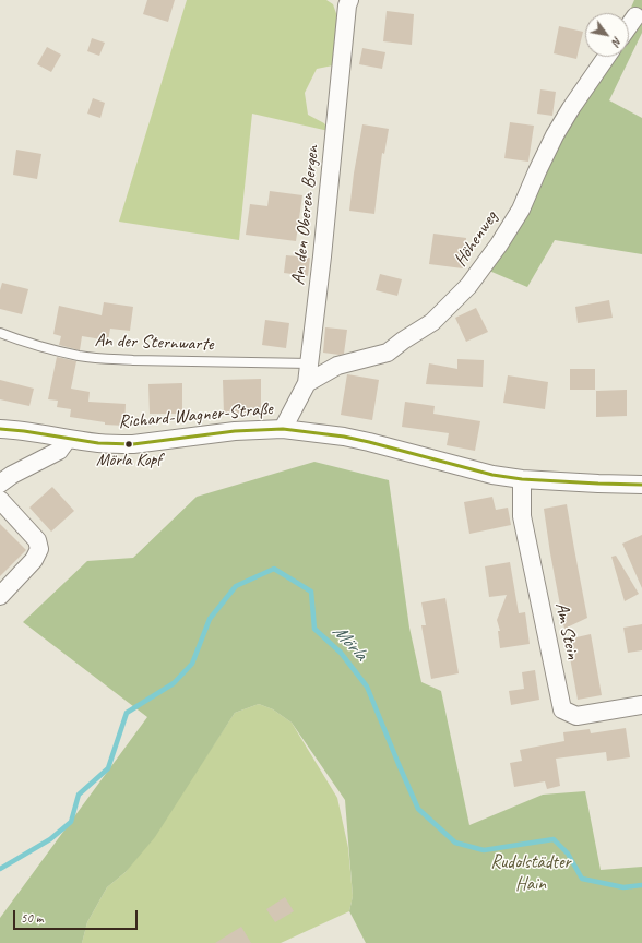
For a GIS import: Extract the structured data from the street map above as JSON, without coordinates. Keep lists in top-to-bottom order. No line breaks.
{"streets":{"street":["An den Oberen Bergen","Höhenweg","Richard-Wagner-Straße","Am Stein"],"lane":["An der Sternwarte"]},"crossings":[["An den Oberen Bergen","Höhenweg"],["An den Oberen Bergen","An der Sternwarte"],["An den Oberen Bergen","Richard-Wagner-Straße"],["Richard-Wagner-Straße","Am Stein"]],"water":["Mörla"],"parks":["Rudolstädter Hain"],"places":["Mörla Kopf"],"scale_bar":"50 m","north":"bottom right"}
